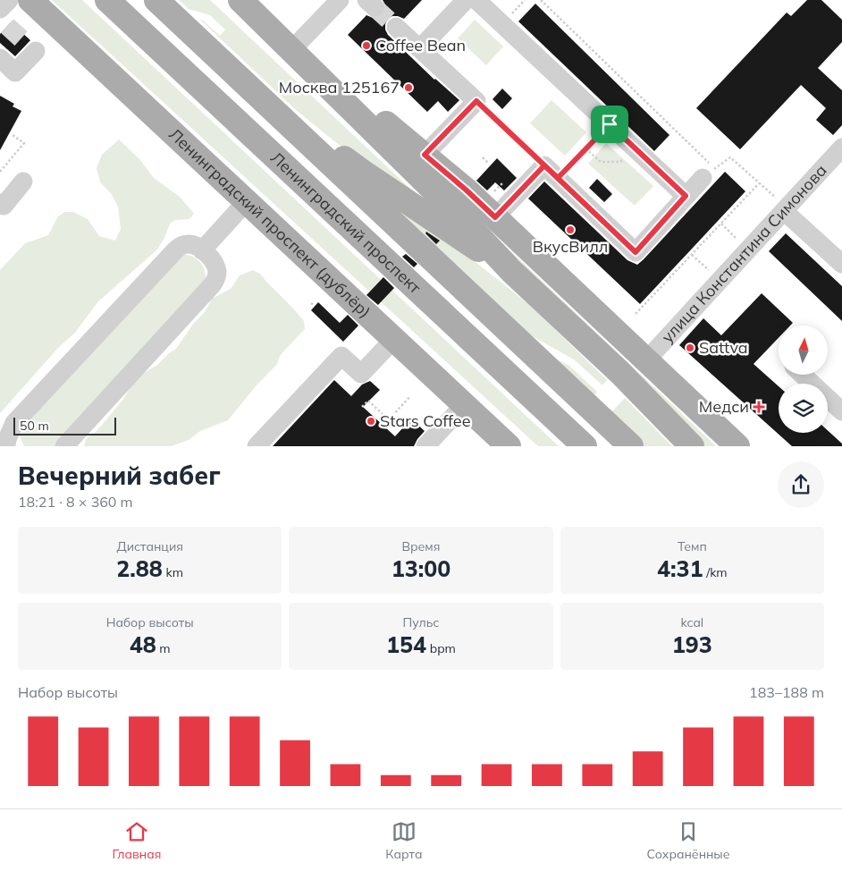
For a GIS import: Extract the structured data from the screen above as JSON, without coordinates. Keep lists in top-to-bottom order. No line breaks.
{"streets":{"main road":["Ленинградский проспект (дублёр)","Ленинградский проспект"],"street":["улица Константина Симонова"]},"places":{"other":["Coffee Bean","Москва 125167","ВкусВилл","Sattva","Stars Coffee"],"health":["Медси"]},"scale_bar":"50 m","north":"top","page":{"scale":"50 m","heading":["Вечерний забег","18:21 · 8 × 360 m"],"stats":[["Дистанция","2.88 km"],["Время","13:00"],["Темп","4:31 /km"],["Набор высоты","48 m"],["Пульс","154 bpm"],["kcal","193"]],"chart":["Набор высоты","183–188 m"],"tabs":["Главная","Карта","Сохранённые"]}}
